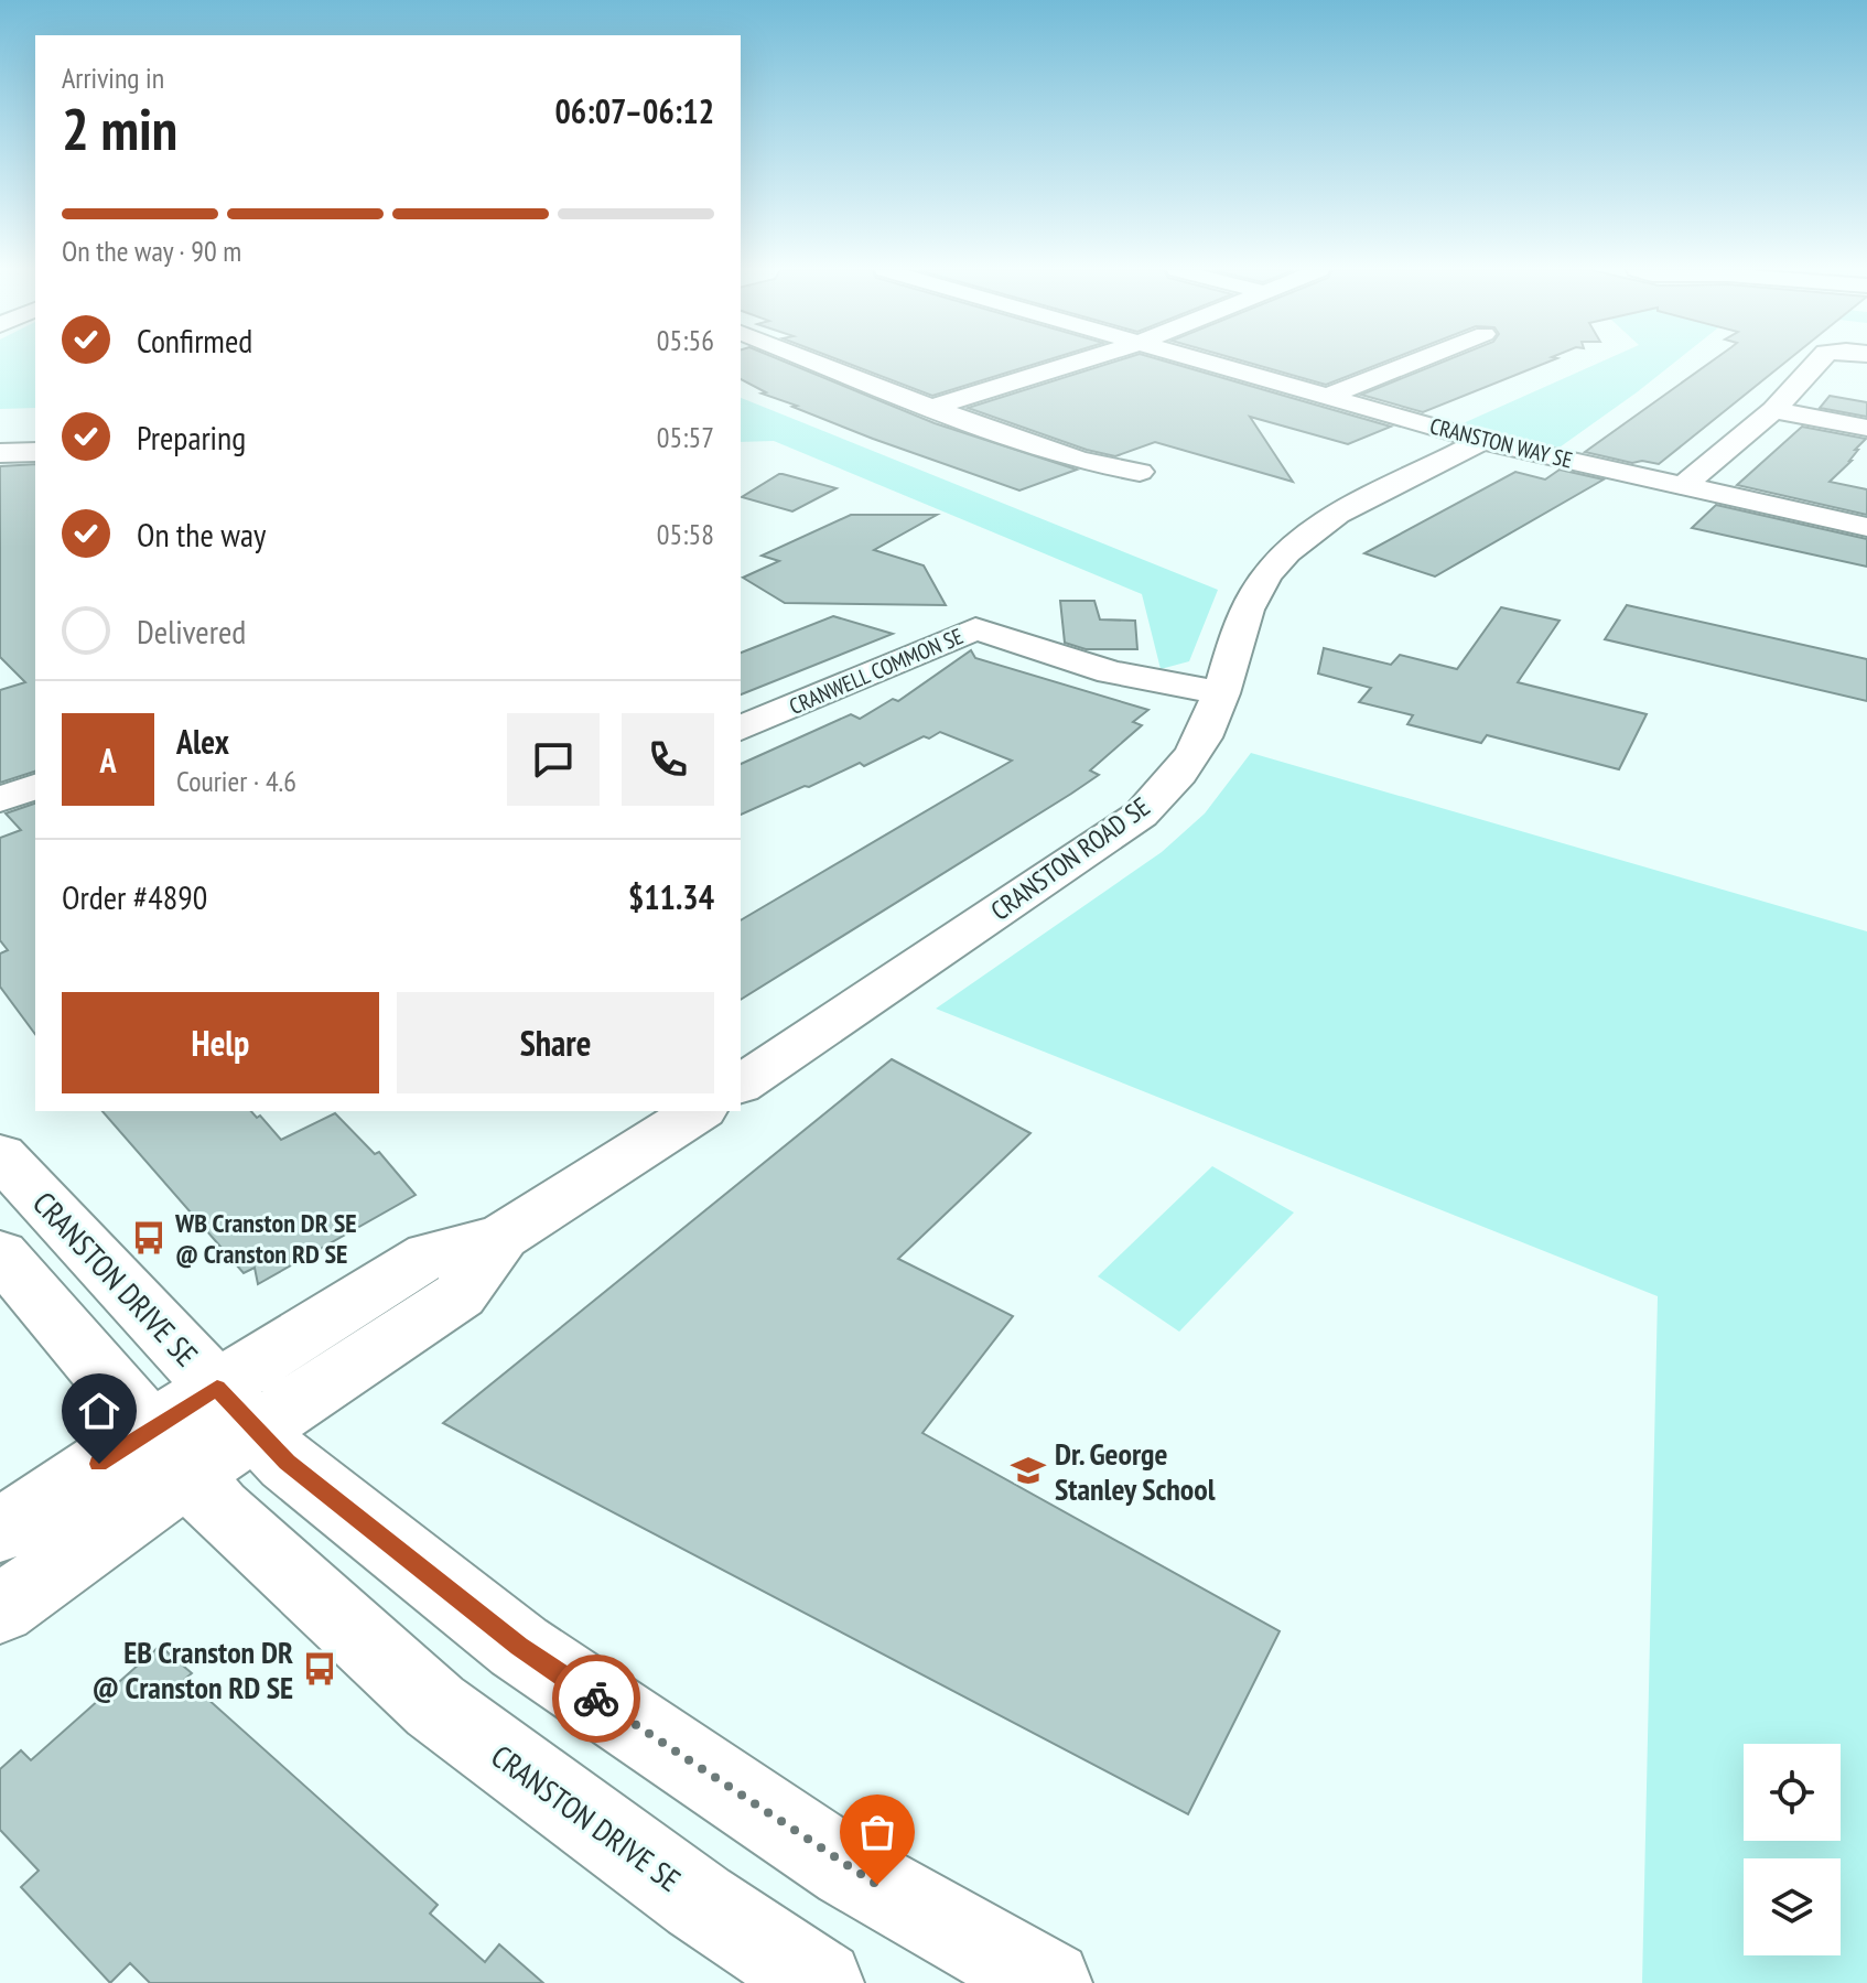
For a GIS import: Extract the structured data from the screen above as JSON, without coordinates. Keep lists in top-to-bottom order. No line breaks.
{"streets":{"street":["CRANSTON WAY SE","CRANWELL COMMON SE","CRANSTON ROAD SE","CRANSTON DRIVE SE"]},"crossings":[["CRANSTON WAY SE","CRANSTON ROAD SE"],["CRANWELL COMMON SE","CRANSTON ROAD SE"]],"places":{"bus stop":["WB Cranston DR SE @ Cranston RD SE","EB Cranston DR @ Cranston RD SE"],"school or university":["Dr. George Stanley School"]},"page":{"heading":["2 min","Arriving in","06:07–06:12"],"panel":["Alex","Courier · 4.6","Order #4890","$11.34"],"bar":"On the way · 90 m","list":[["Confirmed","05:56"],["Preparing","05:57"],["On the way","05:58"],"Delivered"],"round":"A","buttons":["Help","Share"]}}
